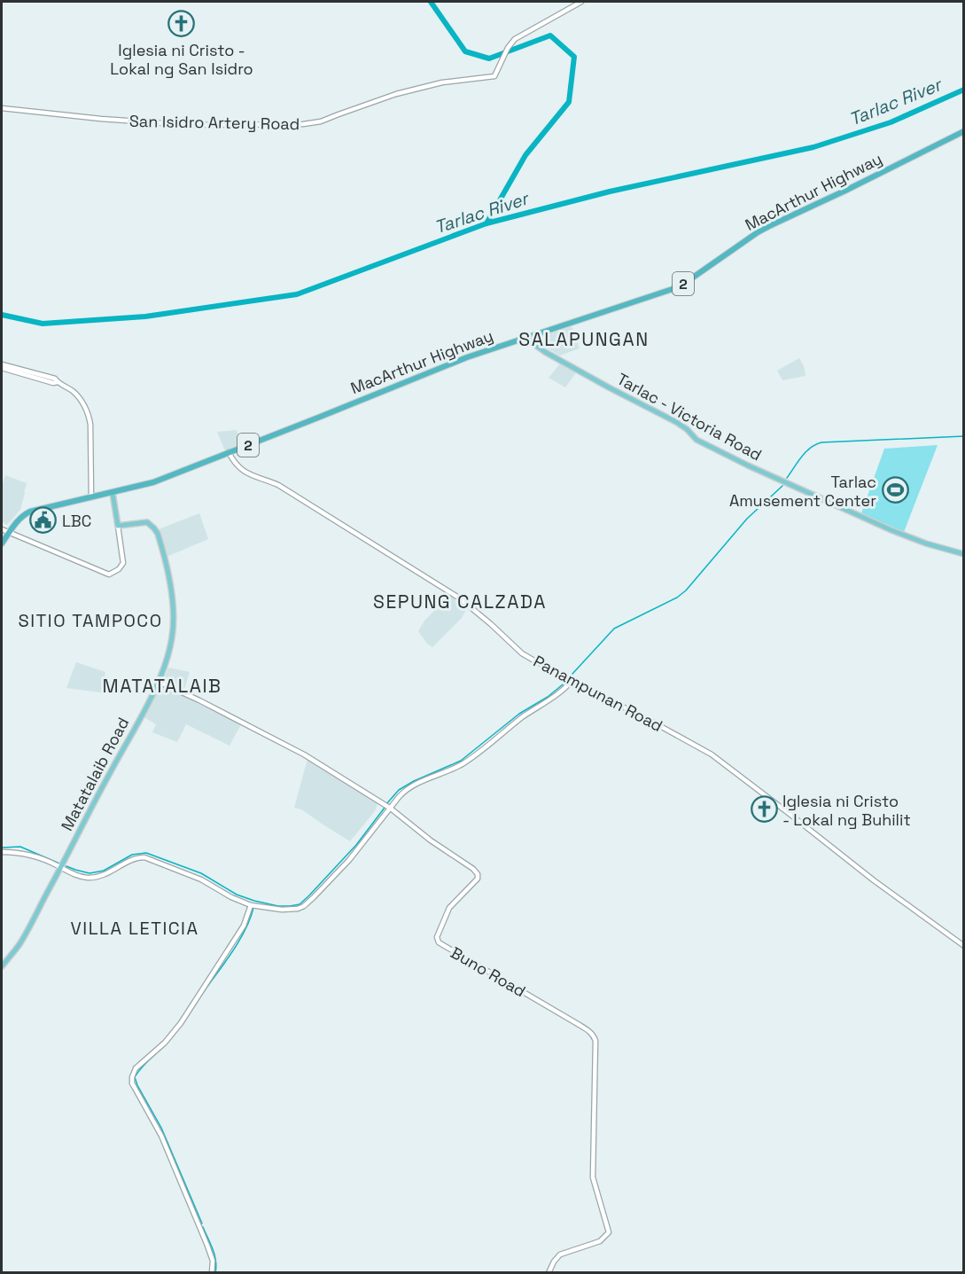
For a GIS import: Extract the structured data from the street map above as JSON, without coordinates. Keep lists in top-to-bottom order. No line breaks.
{"streets":{"highway":["MacArthur Highway","2"],"main road":["Tarlac - Victoria Road","Matatalaib Road"],"street":["San Isidro Artery Road","Panampunan Road","Buno Road"]},"crossings":[["MacArthur Highway","Tarlac - Victoria Road"],["MacArthur Highway","Panampunan Road"],["Matatalaib Road","Buno Road"]],"districts":["SALAPUNGAN","SEPUNG CALZADA","SITIO TAMPOCO","MATATALAIB","VILLA LETICIA"],"water":["Tarlac River"],"places":{"church":["Iglesia ni Cristo - Lokal ng San Isidro","Iglesia ni Cristo - Lokal ng Buhilit"],"sports":["Tarlac Amusement Center"],"public building":["LBC"]}}
